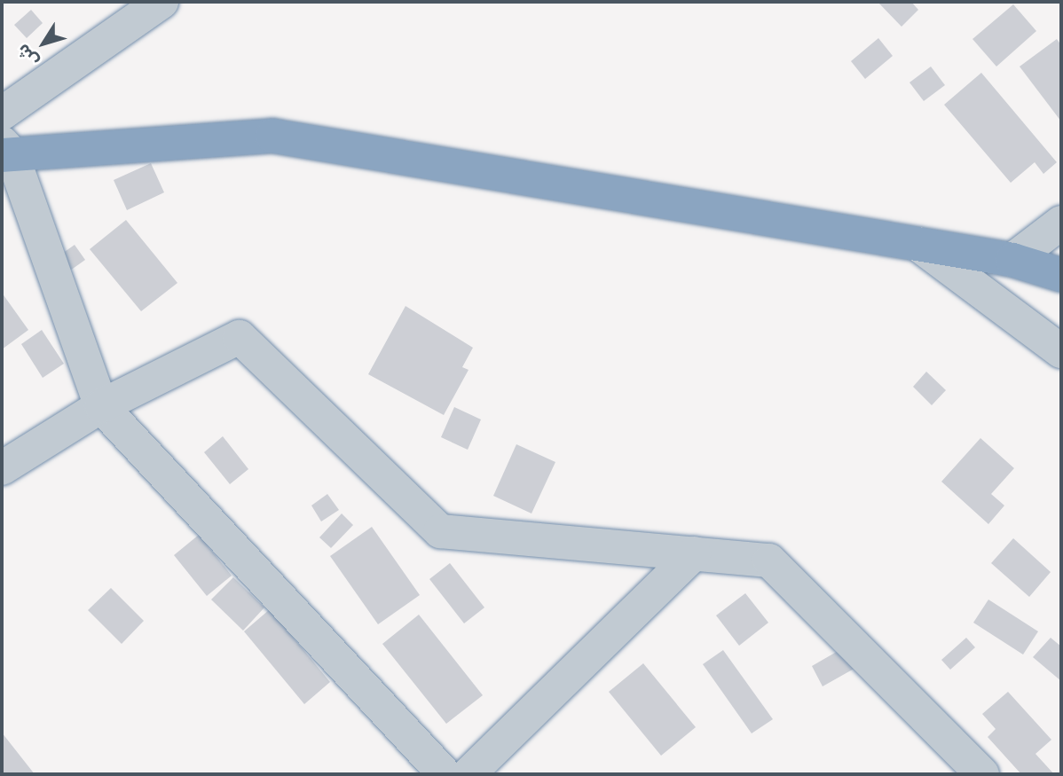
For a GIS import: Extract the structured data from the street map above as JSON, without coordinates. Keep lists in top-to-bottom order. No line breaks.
{"north":"bottom left"}
